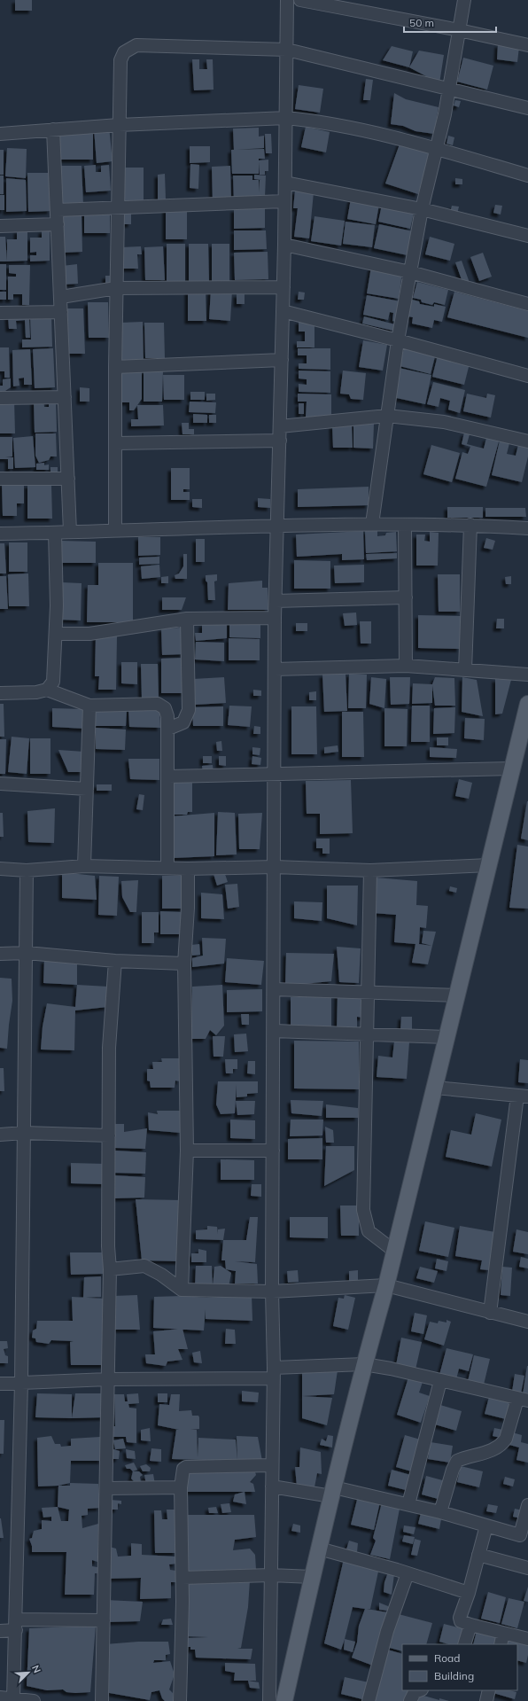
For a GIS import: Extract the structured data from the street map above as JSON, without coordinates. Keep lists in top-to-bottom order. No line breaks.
{"legend":["Road","Building"],"scale_bar":"50 m","north":"top right"}
